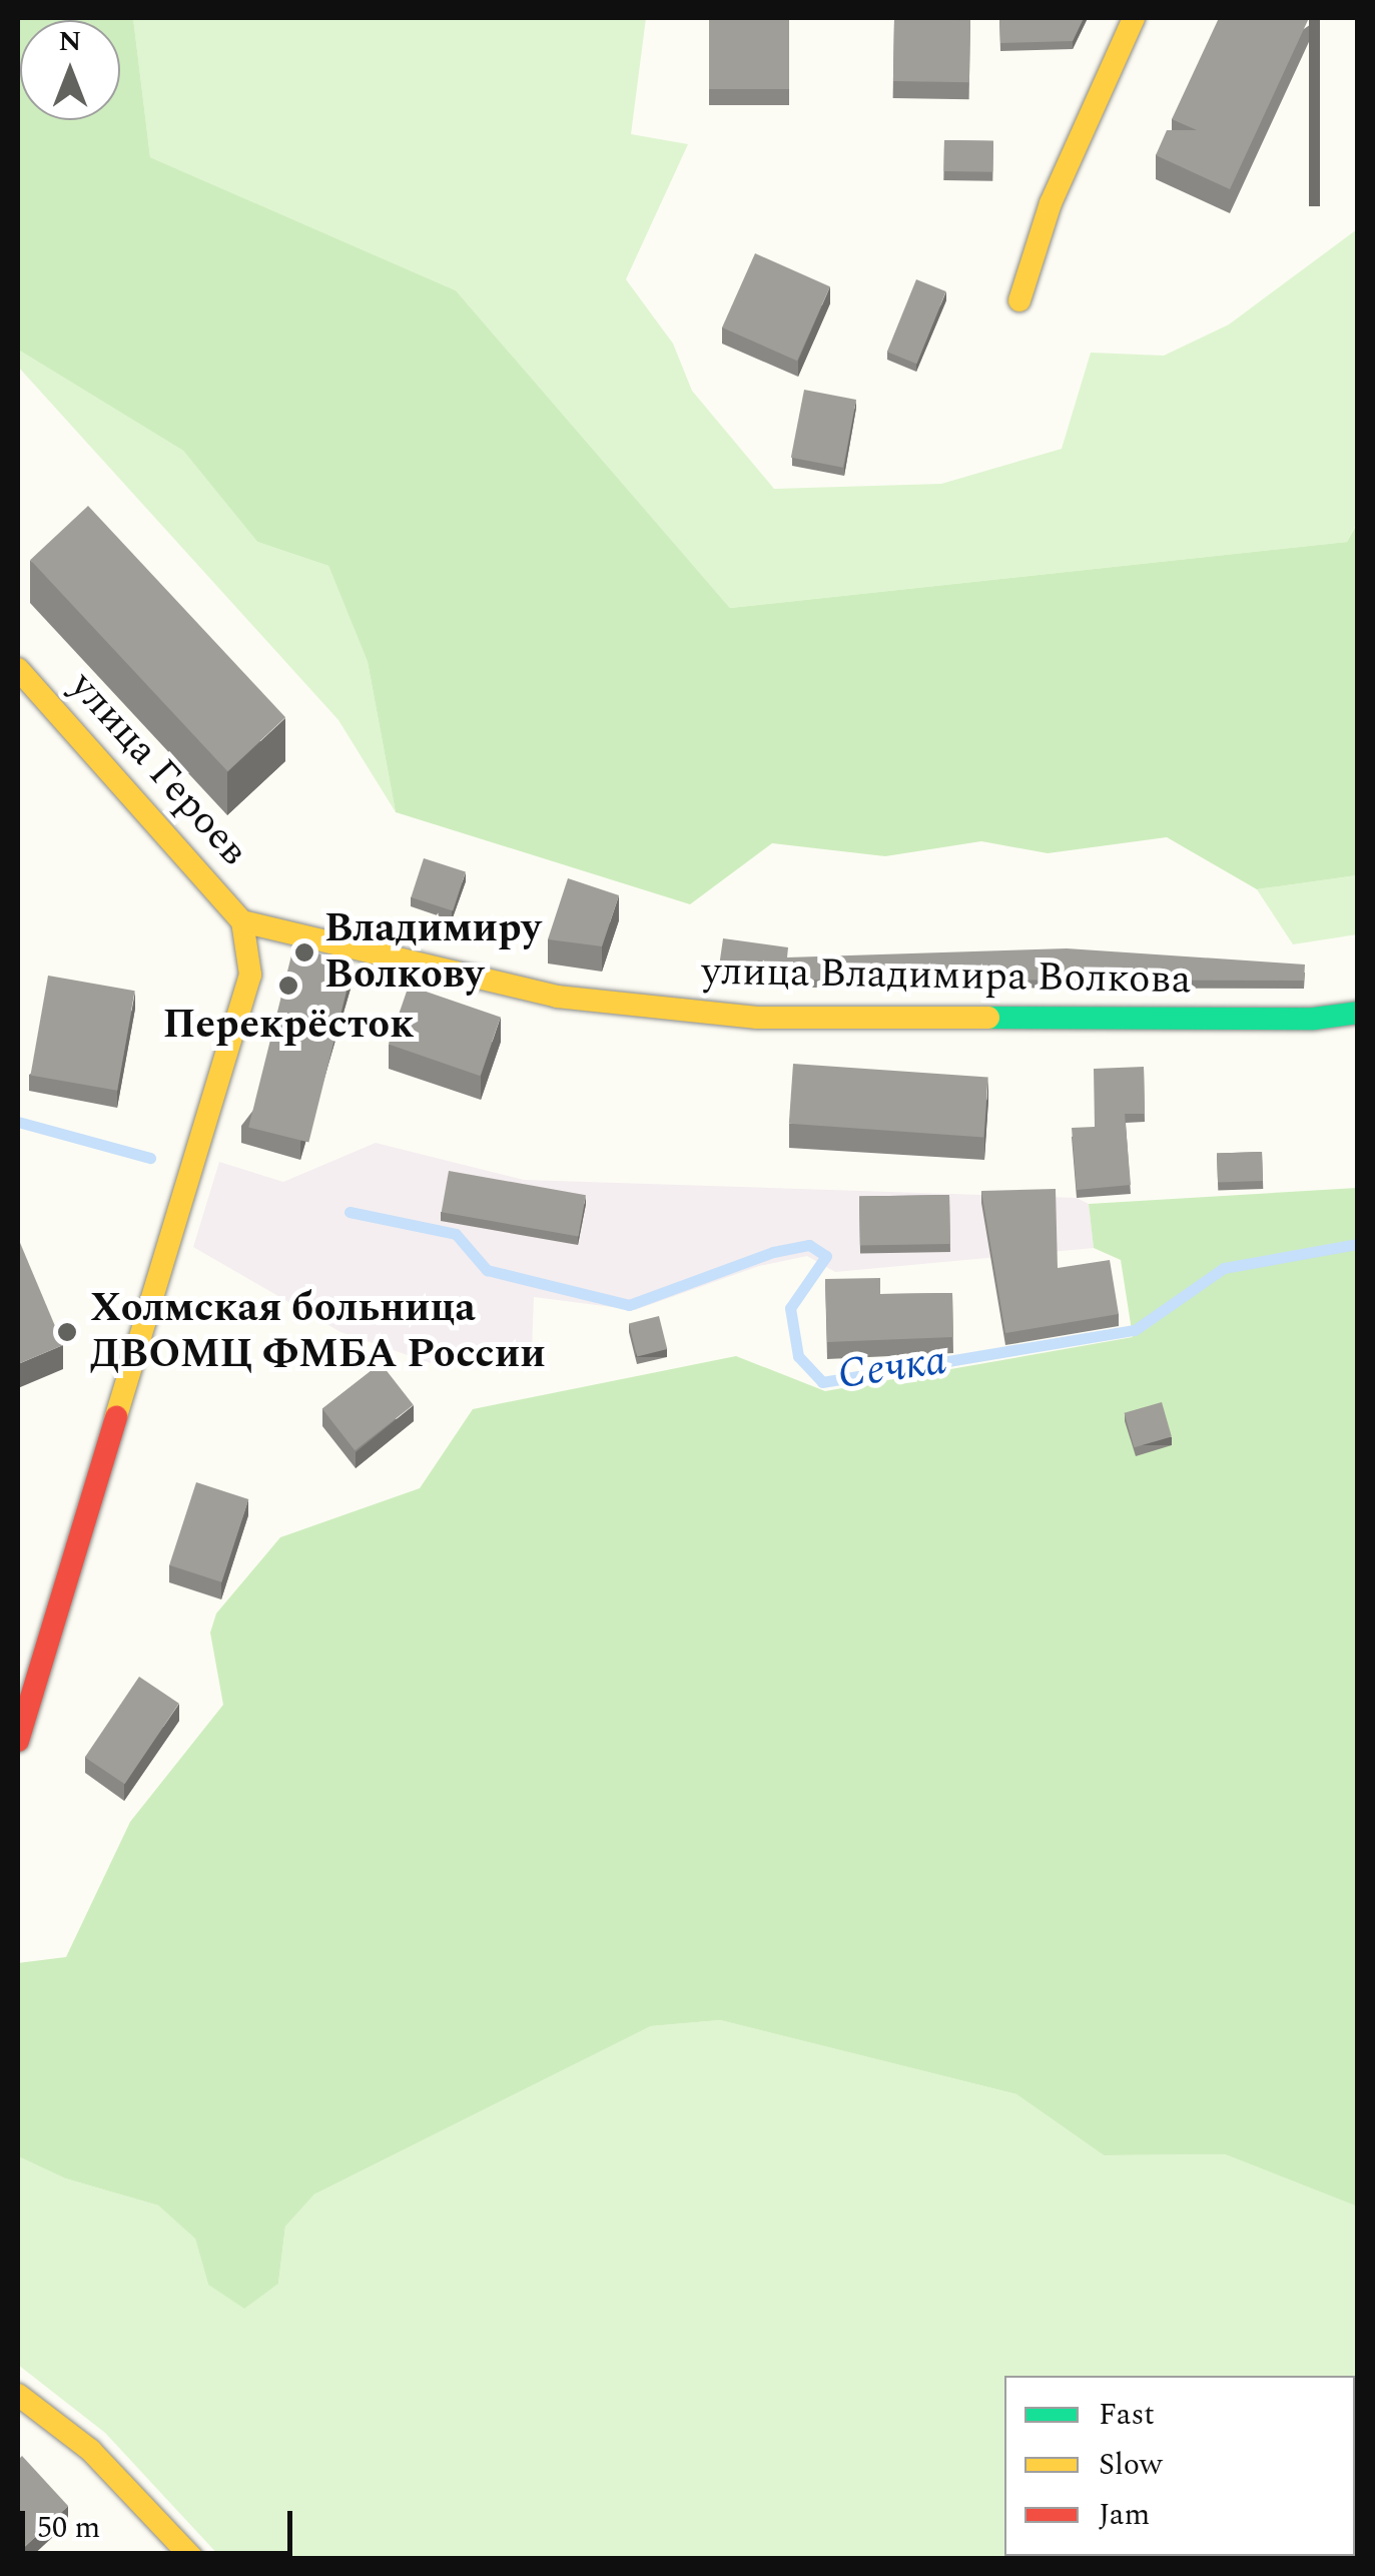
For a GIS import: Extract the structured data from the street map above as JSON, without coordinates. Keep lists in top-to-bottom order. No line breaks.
{"streets":{"street":["улица Героев","улица Владимира Волкова"]},"crossings":[["улица Героев","улица Владимира Волкова"]],"water":["Сечка"],"places":["Владимиру Волкову","Перекрёсток","Холмская больница ДВОМЦ ФМБА России"],"legend":["Fast","Slow","Jam"],"scale_bar":"50 m","north":"top"}
